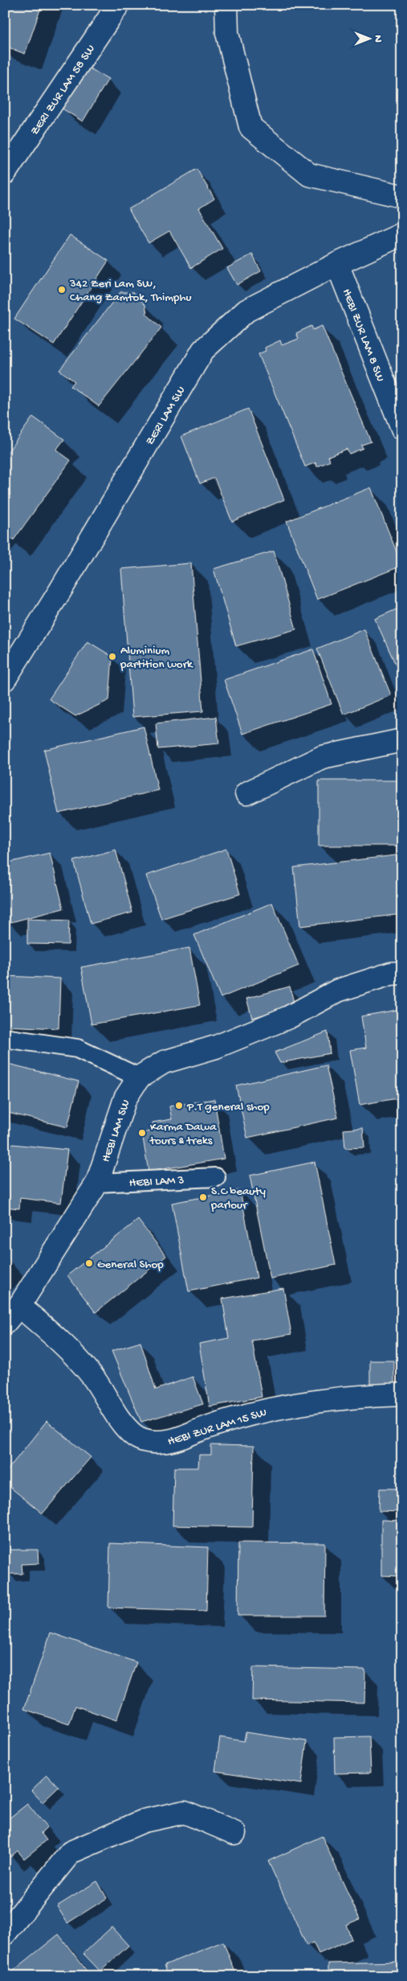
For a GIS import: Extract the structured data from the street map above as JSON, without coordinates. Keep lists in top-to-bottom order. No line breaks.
{"streets":{"street":["ZERI ZUR LAM 58 SW","HEBI ZUR LAM 8 SW","ZERI LAM SW","HEBI LAM SW","HEBI ZUR LAM 15 SW"],"lane":["HEBI LAM 3"]},"crossings":[["HEBI ZUR LAM 8 SW","ZERI LAM SW"],["HEBI LAM SW","HEBI LAM 3"],["HEBI LAM SW","HEBI ZUR LAM 15 SW"]],"places":["342 Zeri Lam SW, Chang Zamtok, Thimphu","Aluminium partition work","P.T general shop","Karma Dawa tours & treks","S.C beauty parlour","General Shop"],"north":"right"}
